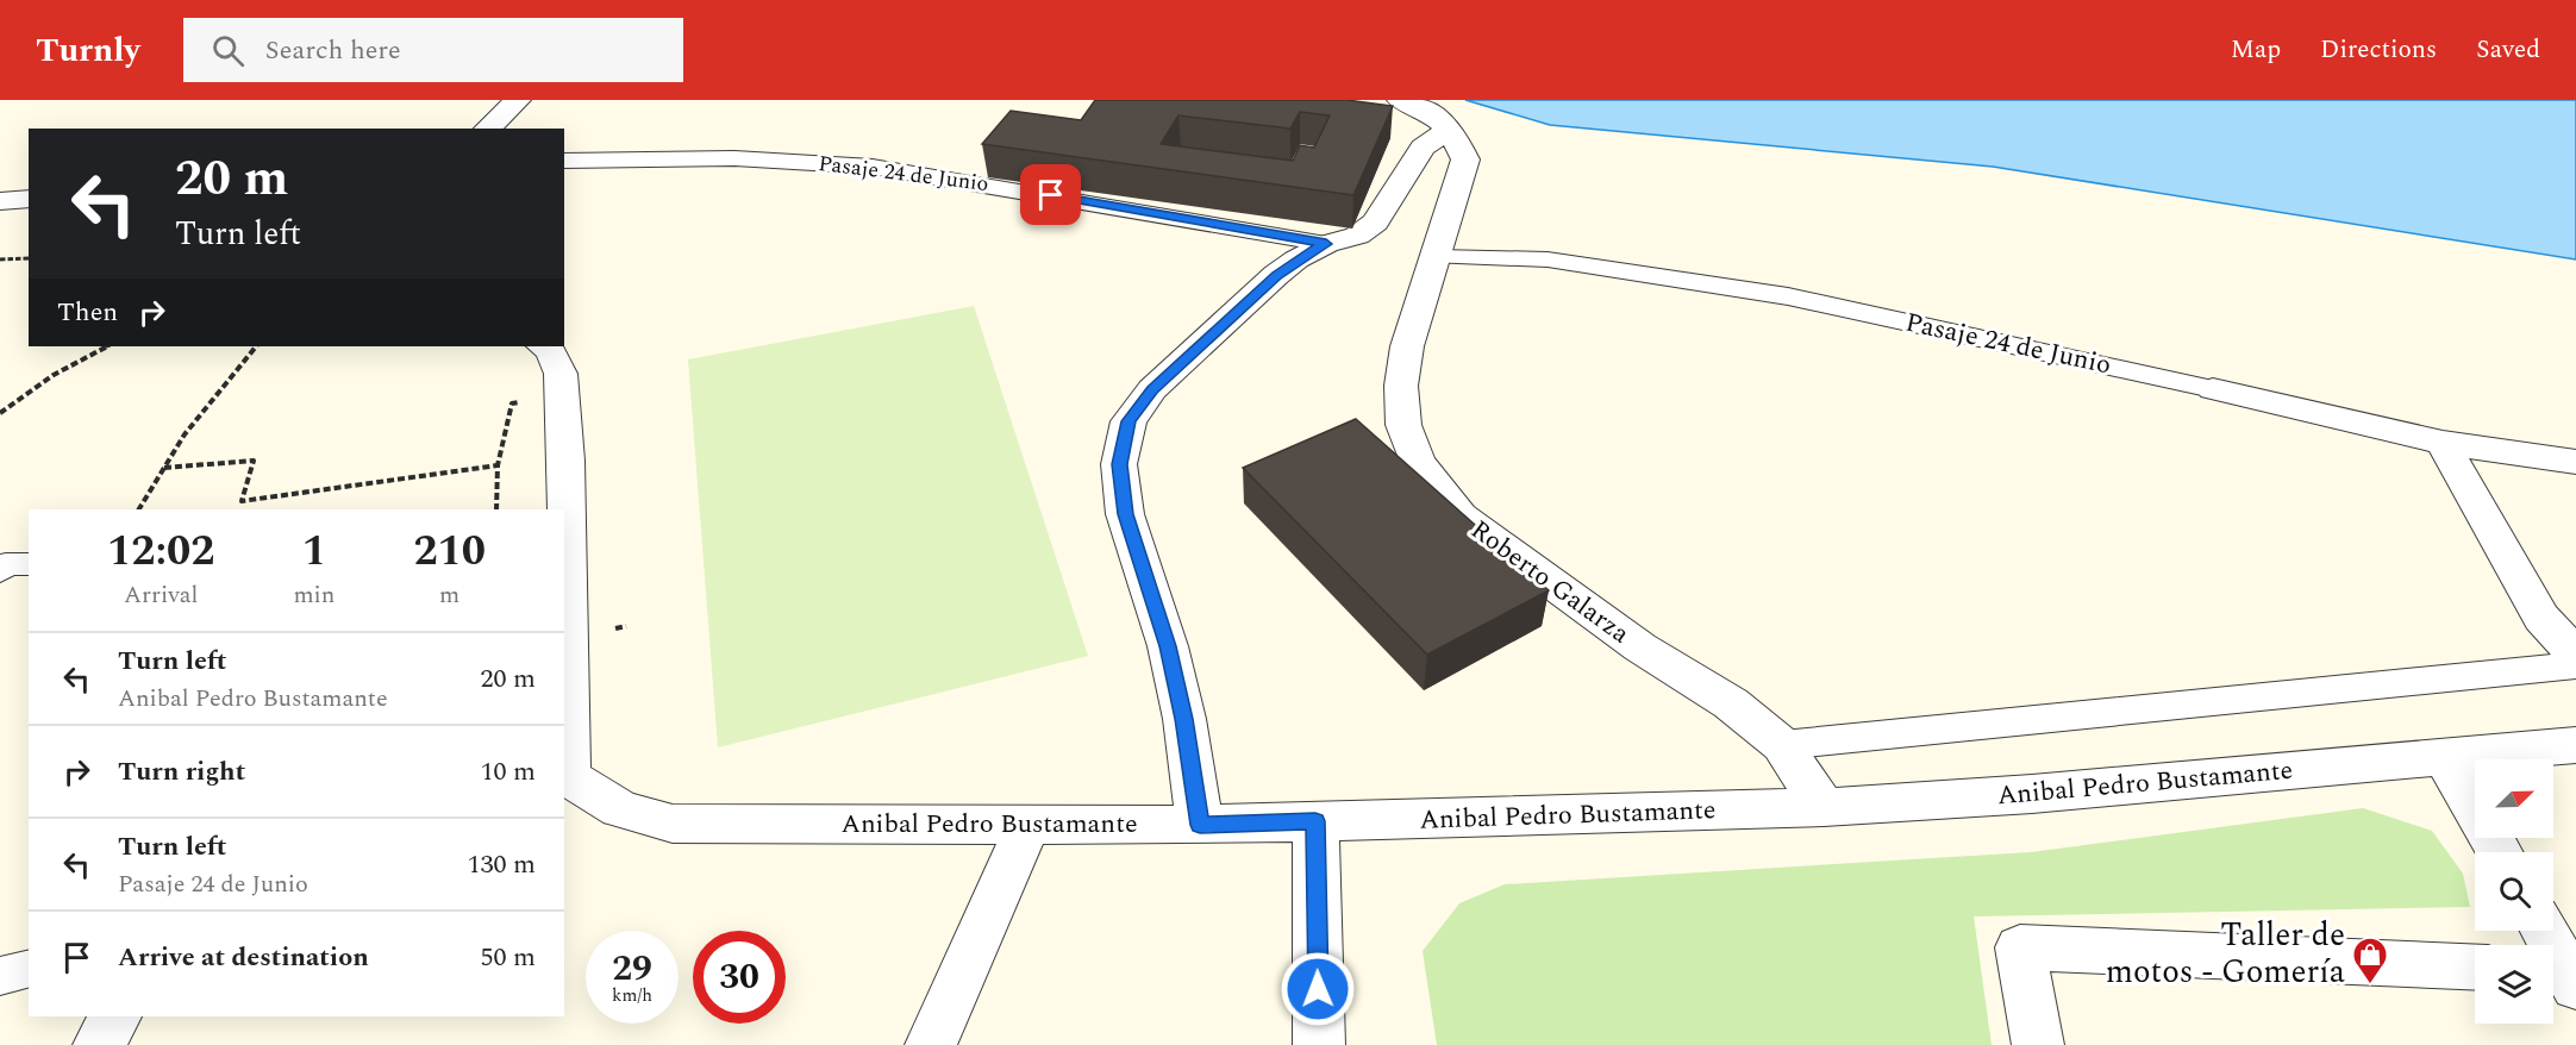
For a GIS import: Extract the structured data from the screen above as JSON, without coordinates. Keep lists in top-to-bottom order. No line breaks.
{"streets":{"street":["Pasaje 24 de Junio","Roberto Galarza","Anibal Pedro Bustamante"]},"crossings":[["Pasaje 24 de Junio","Roberto Galarza"],["Roberto Galarza","Anibal Pedro Bustamante"]],"places":{"shop":["Taller de motos - Gomería"]},"north":"top right","page":{"header":"Turnly","search":"Search here","nav":["Map","Directions","Saved"],"turn":["20 m","Turn left"],"then":"Then","eta":["12:02","Arrival","1","min","210","m"],"list":[{"name":"Turn left","note":"Anibal Pedro Bustamante","value":"20 m"},{"name":"Turn right","value":"10 m"},{"name":"Turn left","note":"Pasaje 24 de Junio","value":"130 m"},{"name":"Arrive at destination","value":"50 m"}],"speed":"29 km/h","limit":"30"}}
